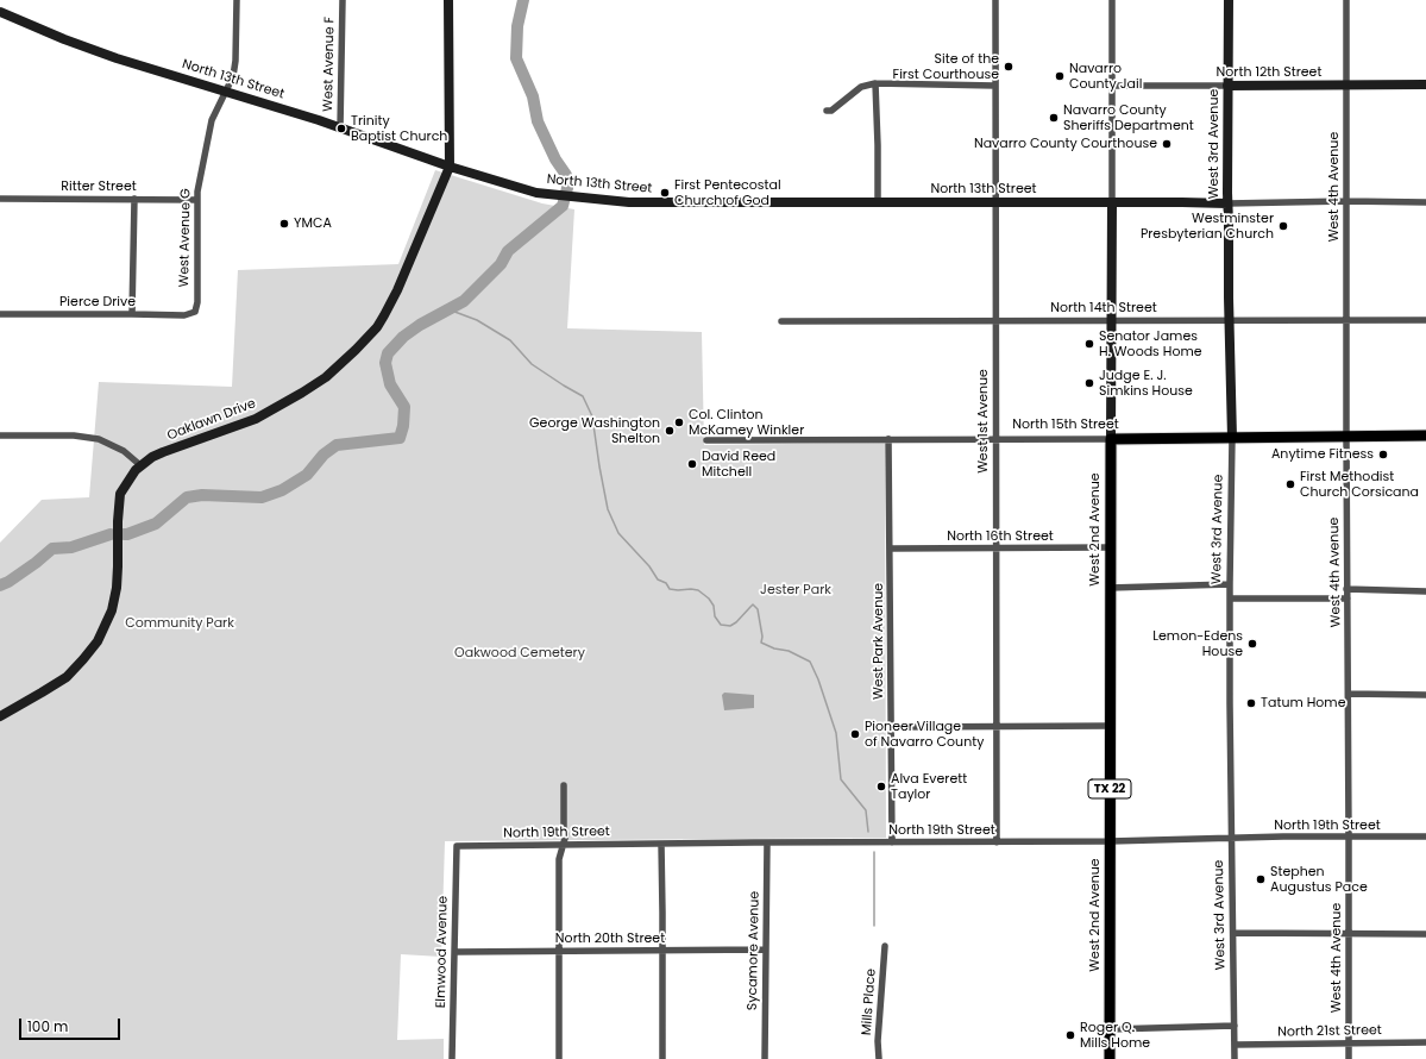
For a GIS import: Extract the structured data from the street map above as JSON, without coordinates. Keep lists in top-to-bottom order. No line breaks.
{"streets":{"main road":["North 15th Street","West 2nd Avenue","TX 22"],"street":["West Avenue F","North 12th Street","North 13th Street","West 3rd Avenue","Ritter Street","West 4th Avenue","West Avenue G","Pierce Drive","North 14th Street","Oaklawn Drive","West 1st Avenue","North 16th Street","West Park Avenue","North 19th Street","North 20th Street","Sycamore Avenue","Elmwood Avenue","Mills Place","North 21st Street"]},"crossings":[["West Avenue F","North 13th Street"],["North 12th Street","West 3rd Avenue"],["North 12th Street","West 4th Avenue"],["North 12th Street","West 2nd Avenue"],["North 13th Street","West 3rd Avenue"],["North 13th Street","West 4th Avenue"],["North 13th Street","West Avenue G"],["North 13th Street","Oaklawn Drive"],["North 13th Street","West 1st Avenue"],["North 13th Street","West 2nd Avenue"],["West 3rd Avenue","North 14th Street"],["West 3rd Avenue","North 15th Street"],["West 3rd Avenue","North 19th Street"],["West 3rd Avenue","North 21st Street"],["Ritter Street","West Avenue G"],["West 4th Avenue","North 14th Street"],["West 4th Avenue","North 15th Street"],["West 4th Avenue","North 19th Street"],["West 4th Avenue","North 21st Street"],["West Avenue G","Pierce Drive"],["North 14th Street","West 1st Avenue"],["North 14th Street","West 2nd Avenue"],["West 1st Avenue","North 15th Street"],["West 1st Avenue","North 16th Street"],["West 1st Avenue","North 19th Street"],["North 15th Street","West 2nd Avenue"],["North 15th Street","West Park Avenue"],["West 2nd Avenue","North 16th Street"],["West 2nd Avenue","North 19th Street"],["North 16th Street","West Park Avenue"],["West Park Avenue","North 19th Street"],["North 19th Street","Sycamore Avenue"],["North 19th Street","Elmwood Avenue"],["North 20th Street","Sycamore Avenue"],["North 20th Street","Elmwood Avenue"]],"parks":["Jester Park","Community Park","Oakwood Cemetery"],"places":["Site of the First Courthouse","Navarro County Jail","Navarro County Sheriffs Department","Trinity Baptist Church","Navarro County Courthouse","First Pentecostal Church of God","YMCA","Westminster Presbyterian Church","Senator James H. Woods Home","Judge E. J. Simkins House","Col. Clinton McKamey Winkler","George Washington Shelton","Anytime Fitness","David Reed Mitchell","First Methodist Church Corsicana","Lemon-Edens House","Tatum Home","Pioneer Village of Navarro County","Alva Everett Taylor","Stephen Augustus Pace","Roger Q. Mills Home"],"scale_bar":"100 m"}
